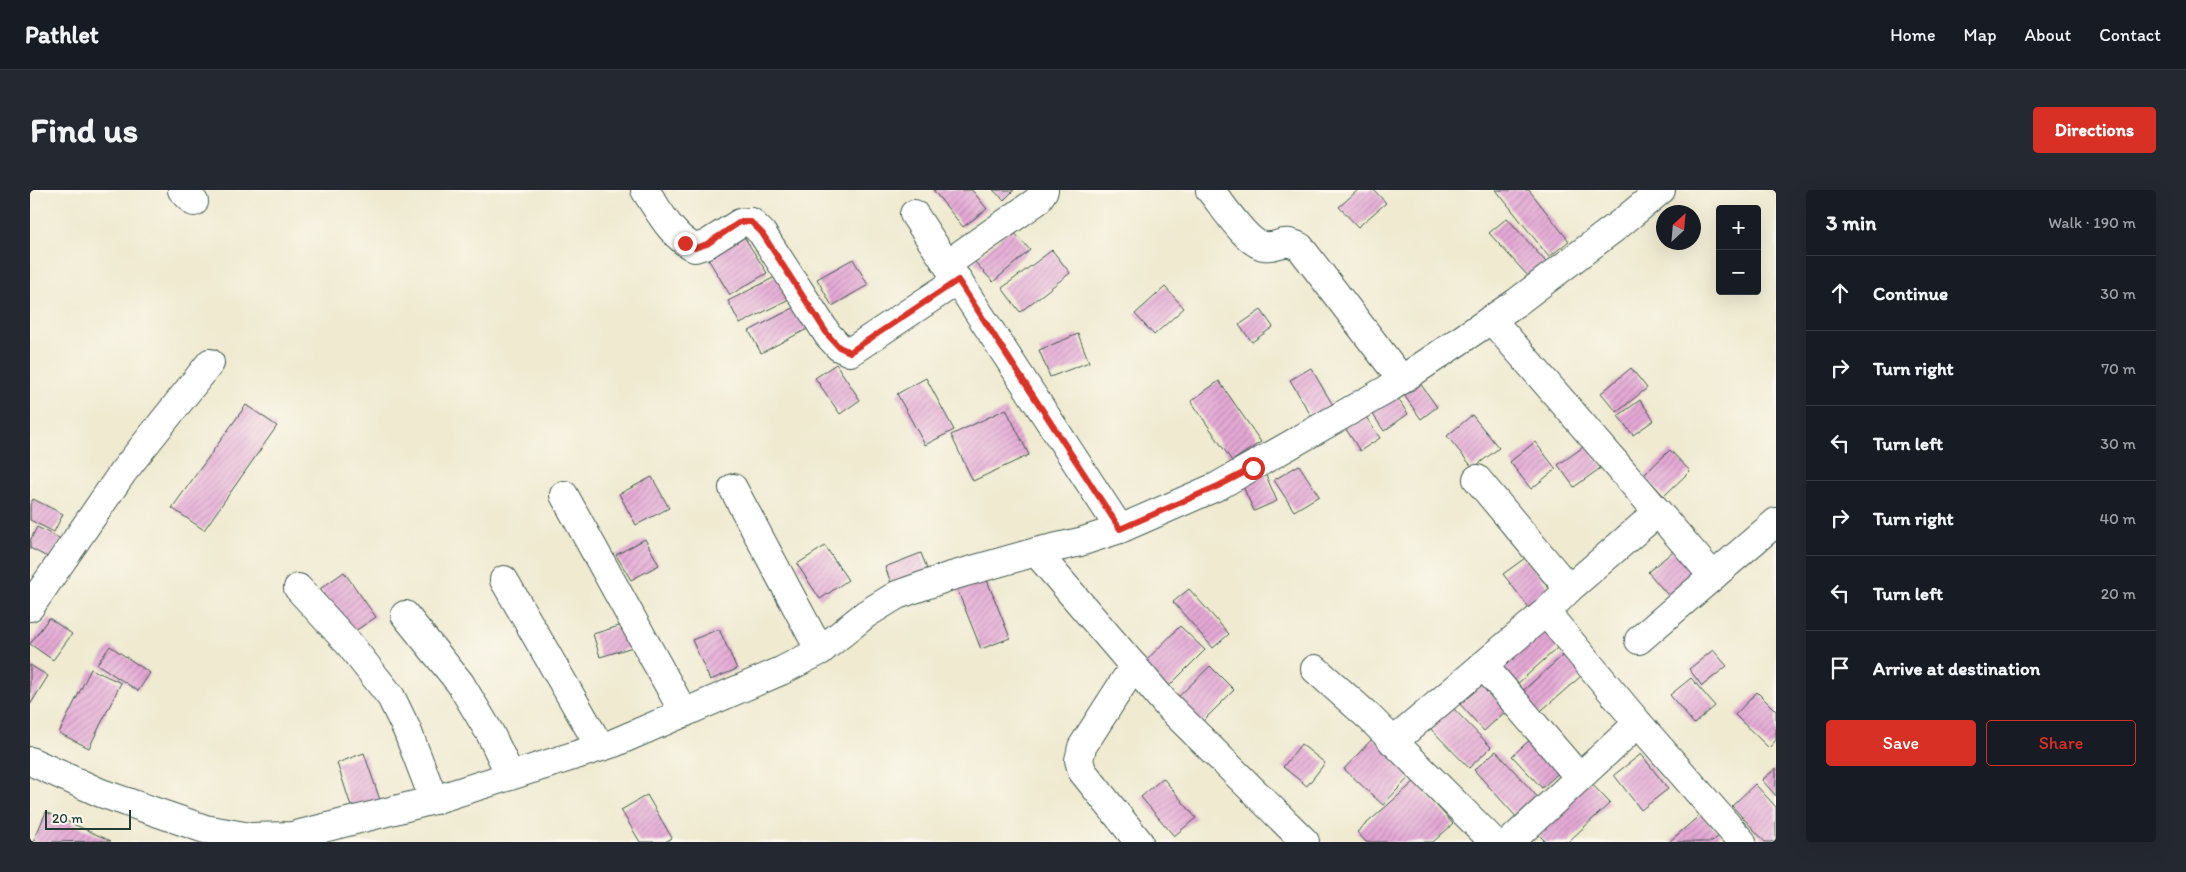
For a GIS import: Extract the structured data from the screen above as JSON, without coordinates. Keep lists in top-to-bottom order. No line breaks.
{"scale_bar":"20 m","north":"top right","page":{"header":"Pathlet","nav":["Home","Map","About","Contact"],"buttons":["Directions",["Save","Share"]],"title":"Find us","heading":["3 min","Walk · 190 m"],"map_buttons":["+","−"],"list":[["Continue","30 m"],["Turn right","70 m"],["Turn left","30 m"],["Turn right","40 m"],["Turn left","20 m"],"Arrive at destination"],"scale":"20 m"}}
